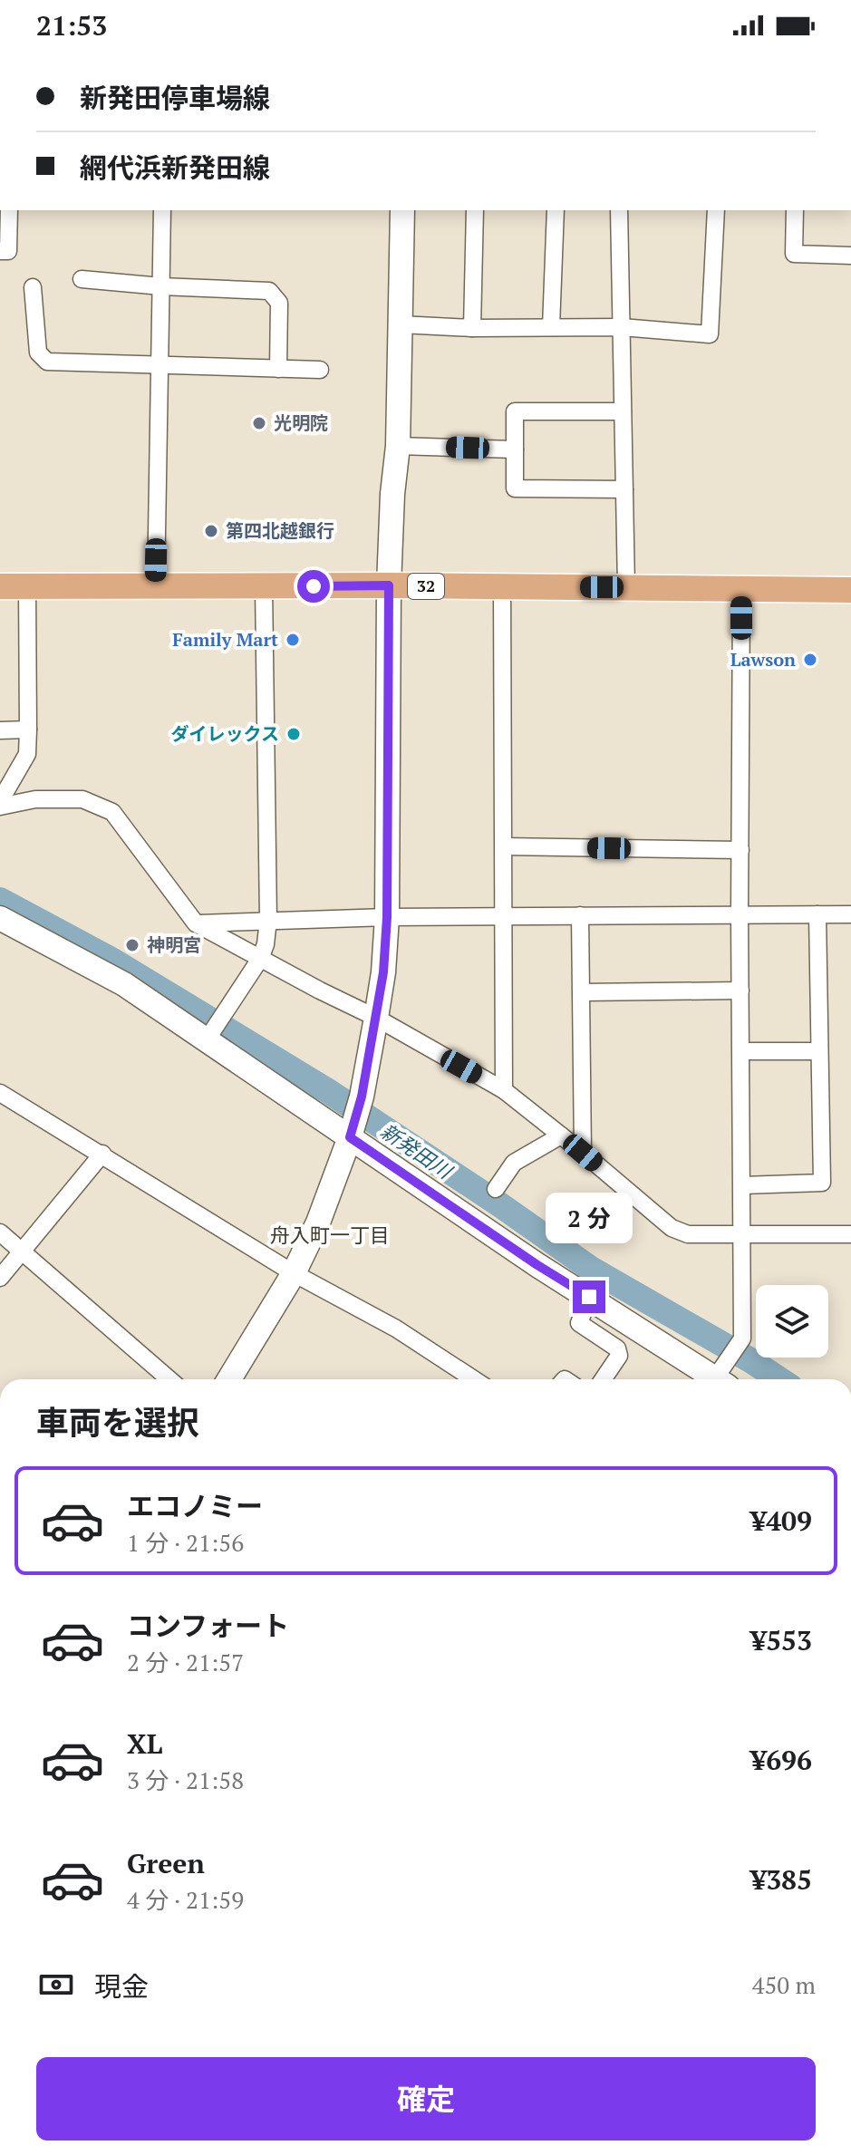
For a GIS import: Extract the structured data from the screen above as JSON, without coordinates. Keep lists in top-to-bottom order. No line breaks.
{"streets":{"main road":["32"]},"districts":["舟入町一丁目"],"water":["新発田川"],"places":["光明院","第四北越銀行","Family Mart","Lawson","ダイレックス","神明宮"],"page":{"status":"21:53","banner":["新発田停車場線","網代浜新発田線"],"bubble":"2 分","heading":"車両を選択","list":[{"name":"エコノミー","note":"1 分 · 21:56","value":"¥409"},{"name":"コンフォート","note":"2 分 · 21:57","value":"¥553"},{"name":"XL","note":"3 分 · 21:58","value":"¥696"},{"name":"Green","note":"4 分 · 21:59","value":"¥385"}],"pay":["現金","450 m"],"buttons":"確定"}}
